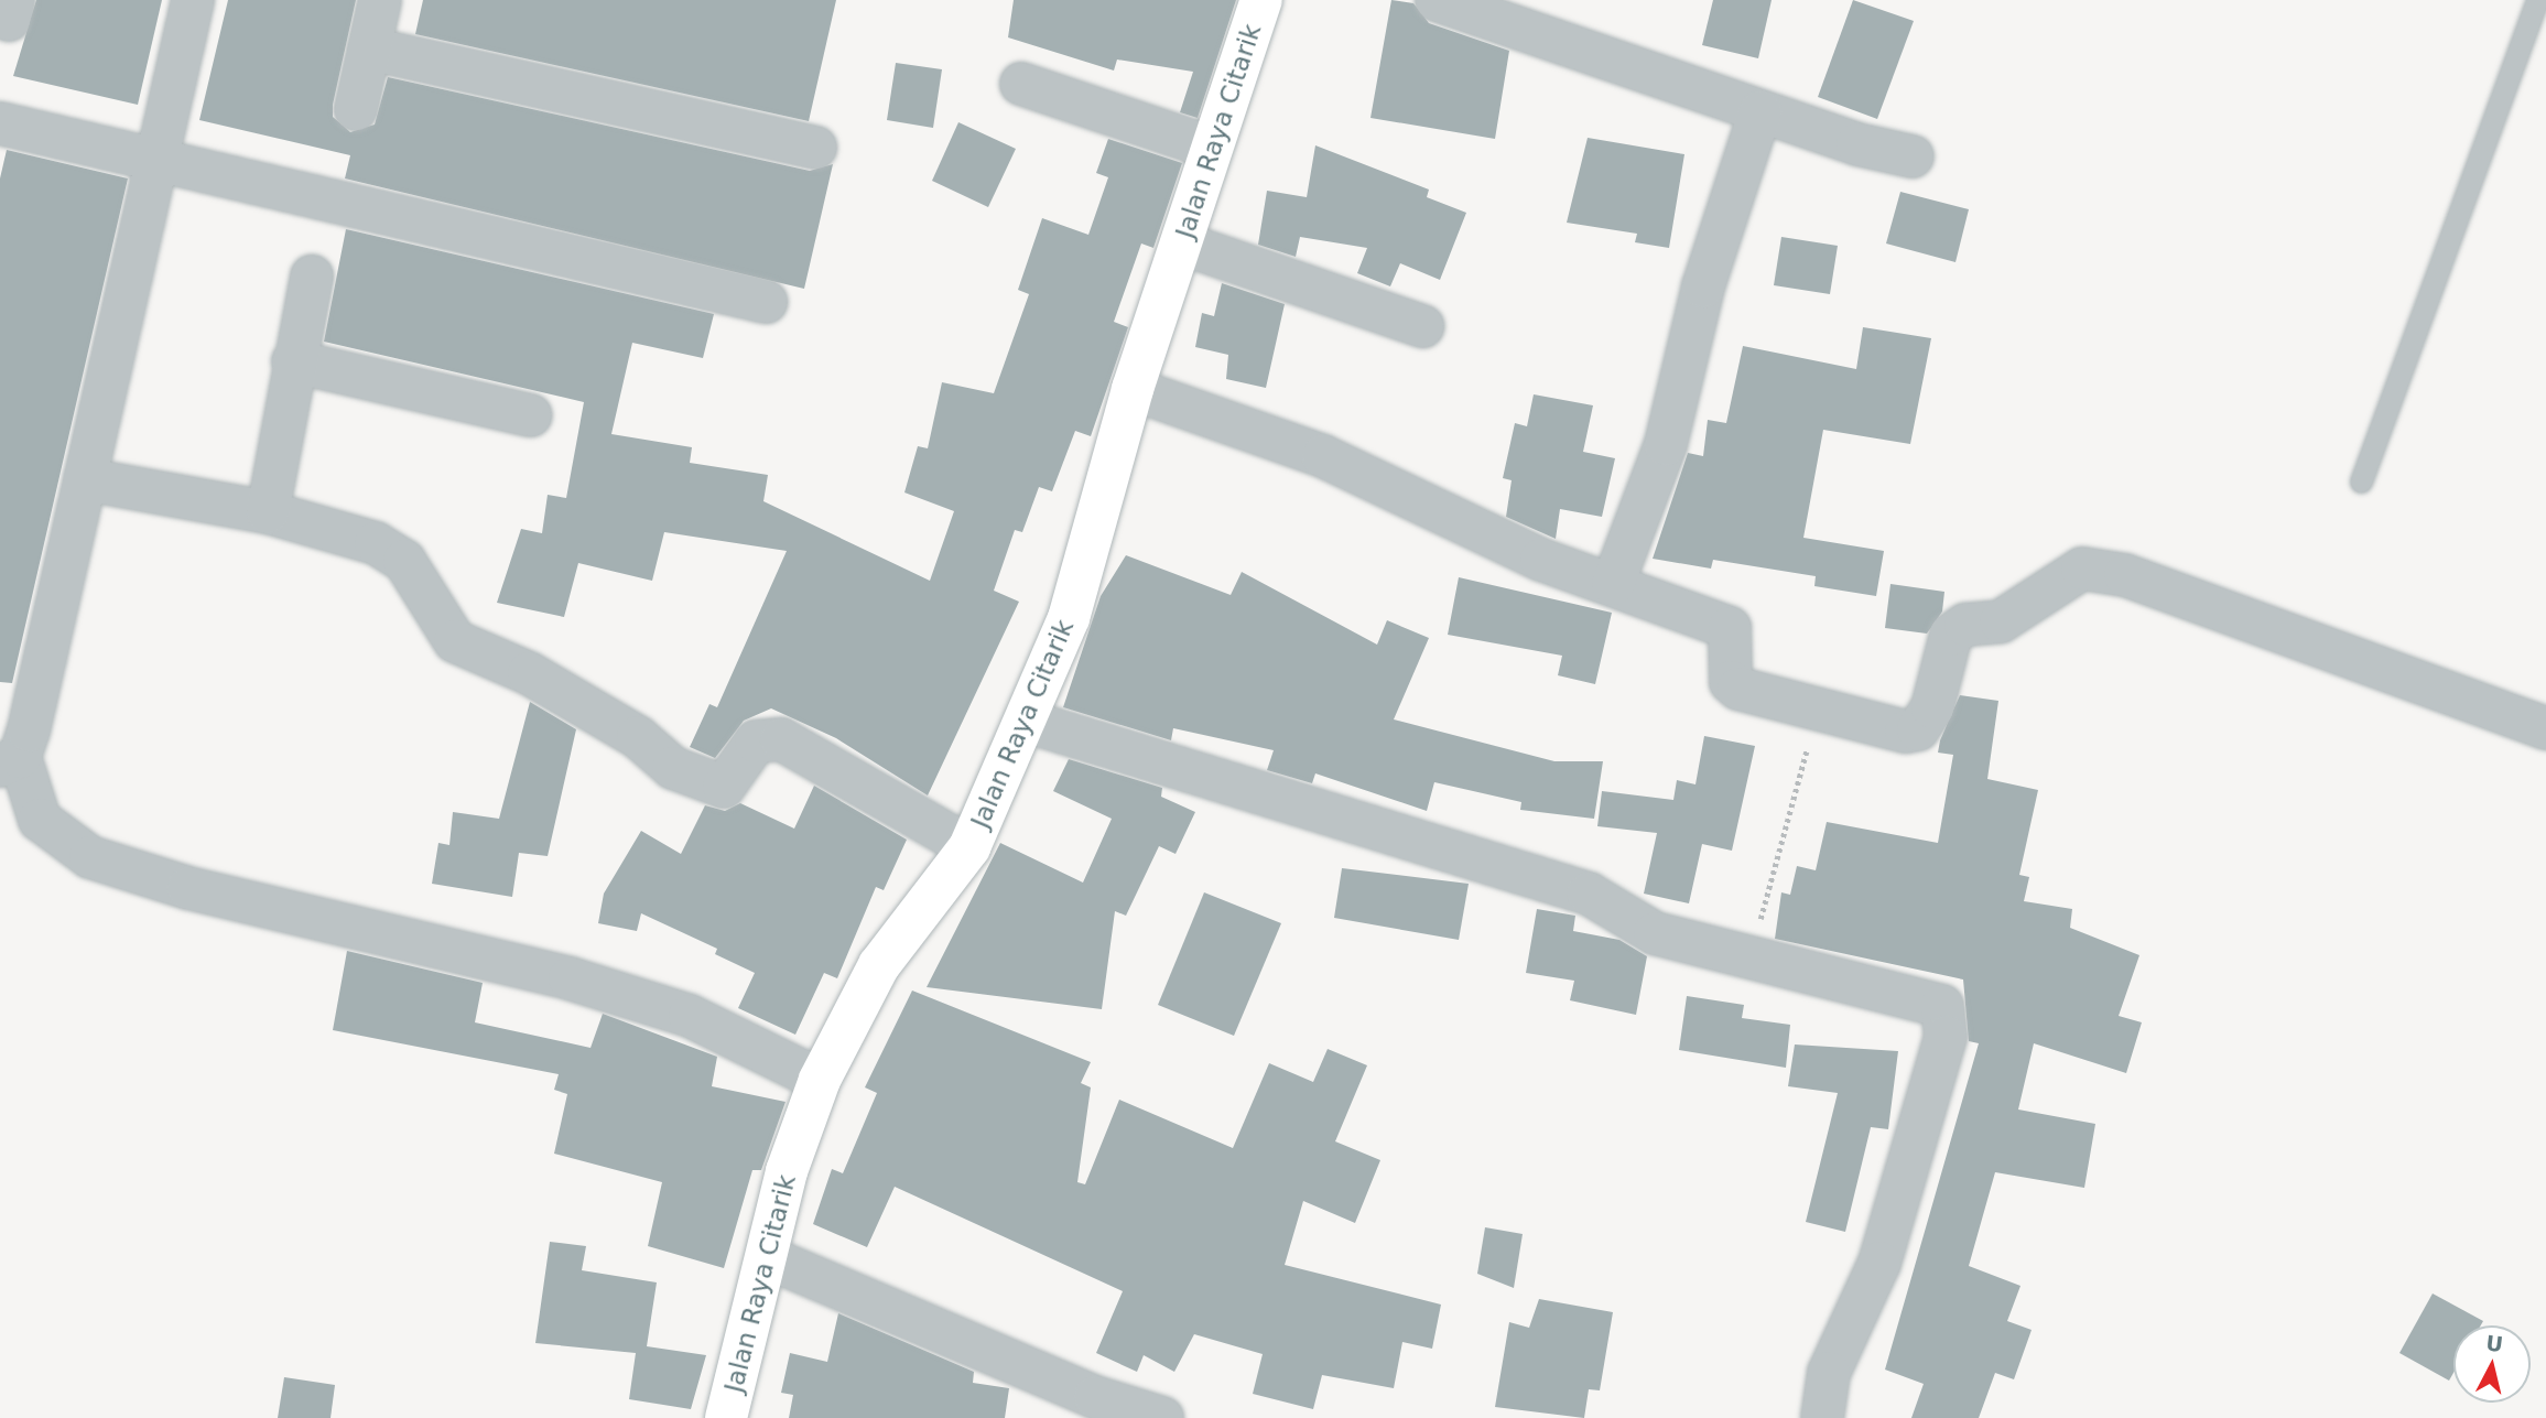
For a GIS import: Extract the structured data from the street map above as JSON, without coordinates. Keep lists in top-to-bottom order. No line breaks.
{"streets":{"street":["Jalan Raya Citarik"]},"north":"top"}
